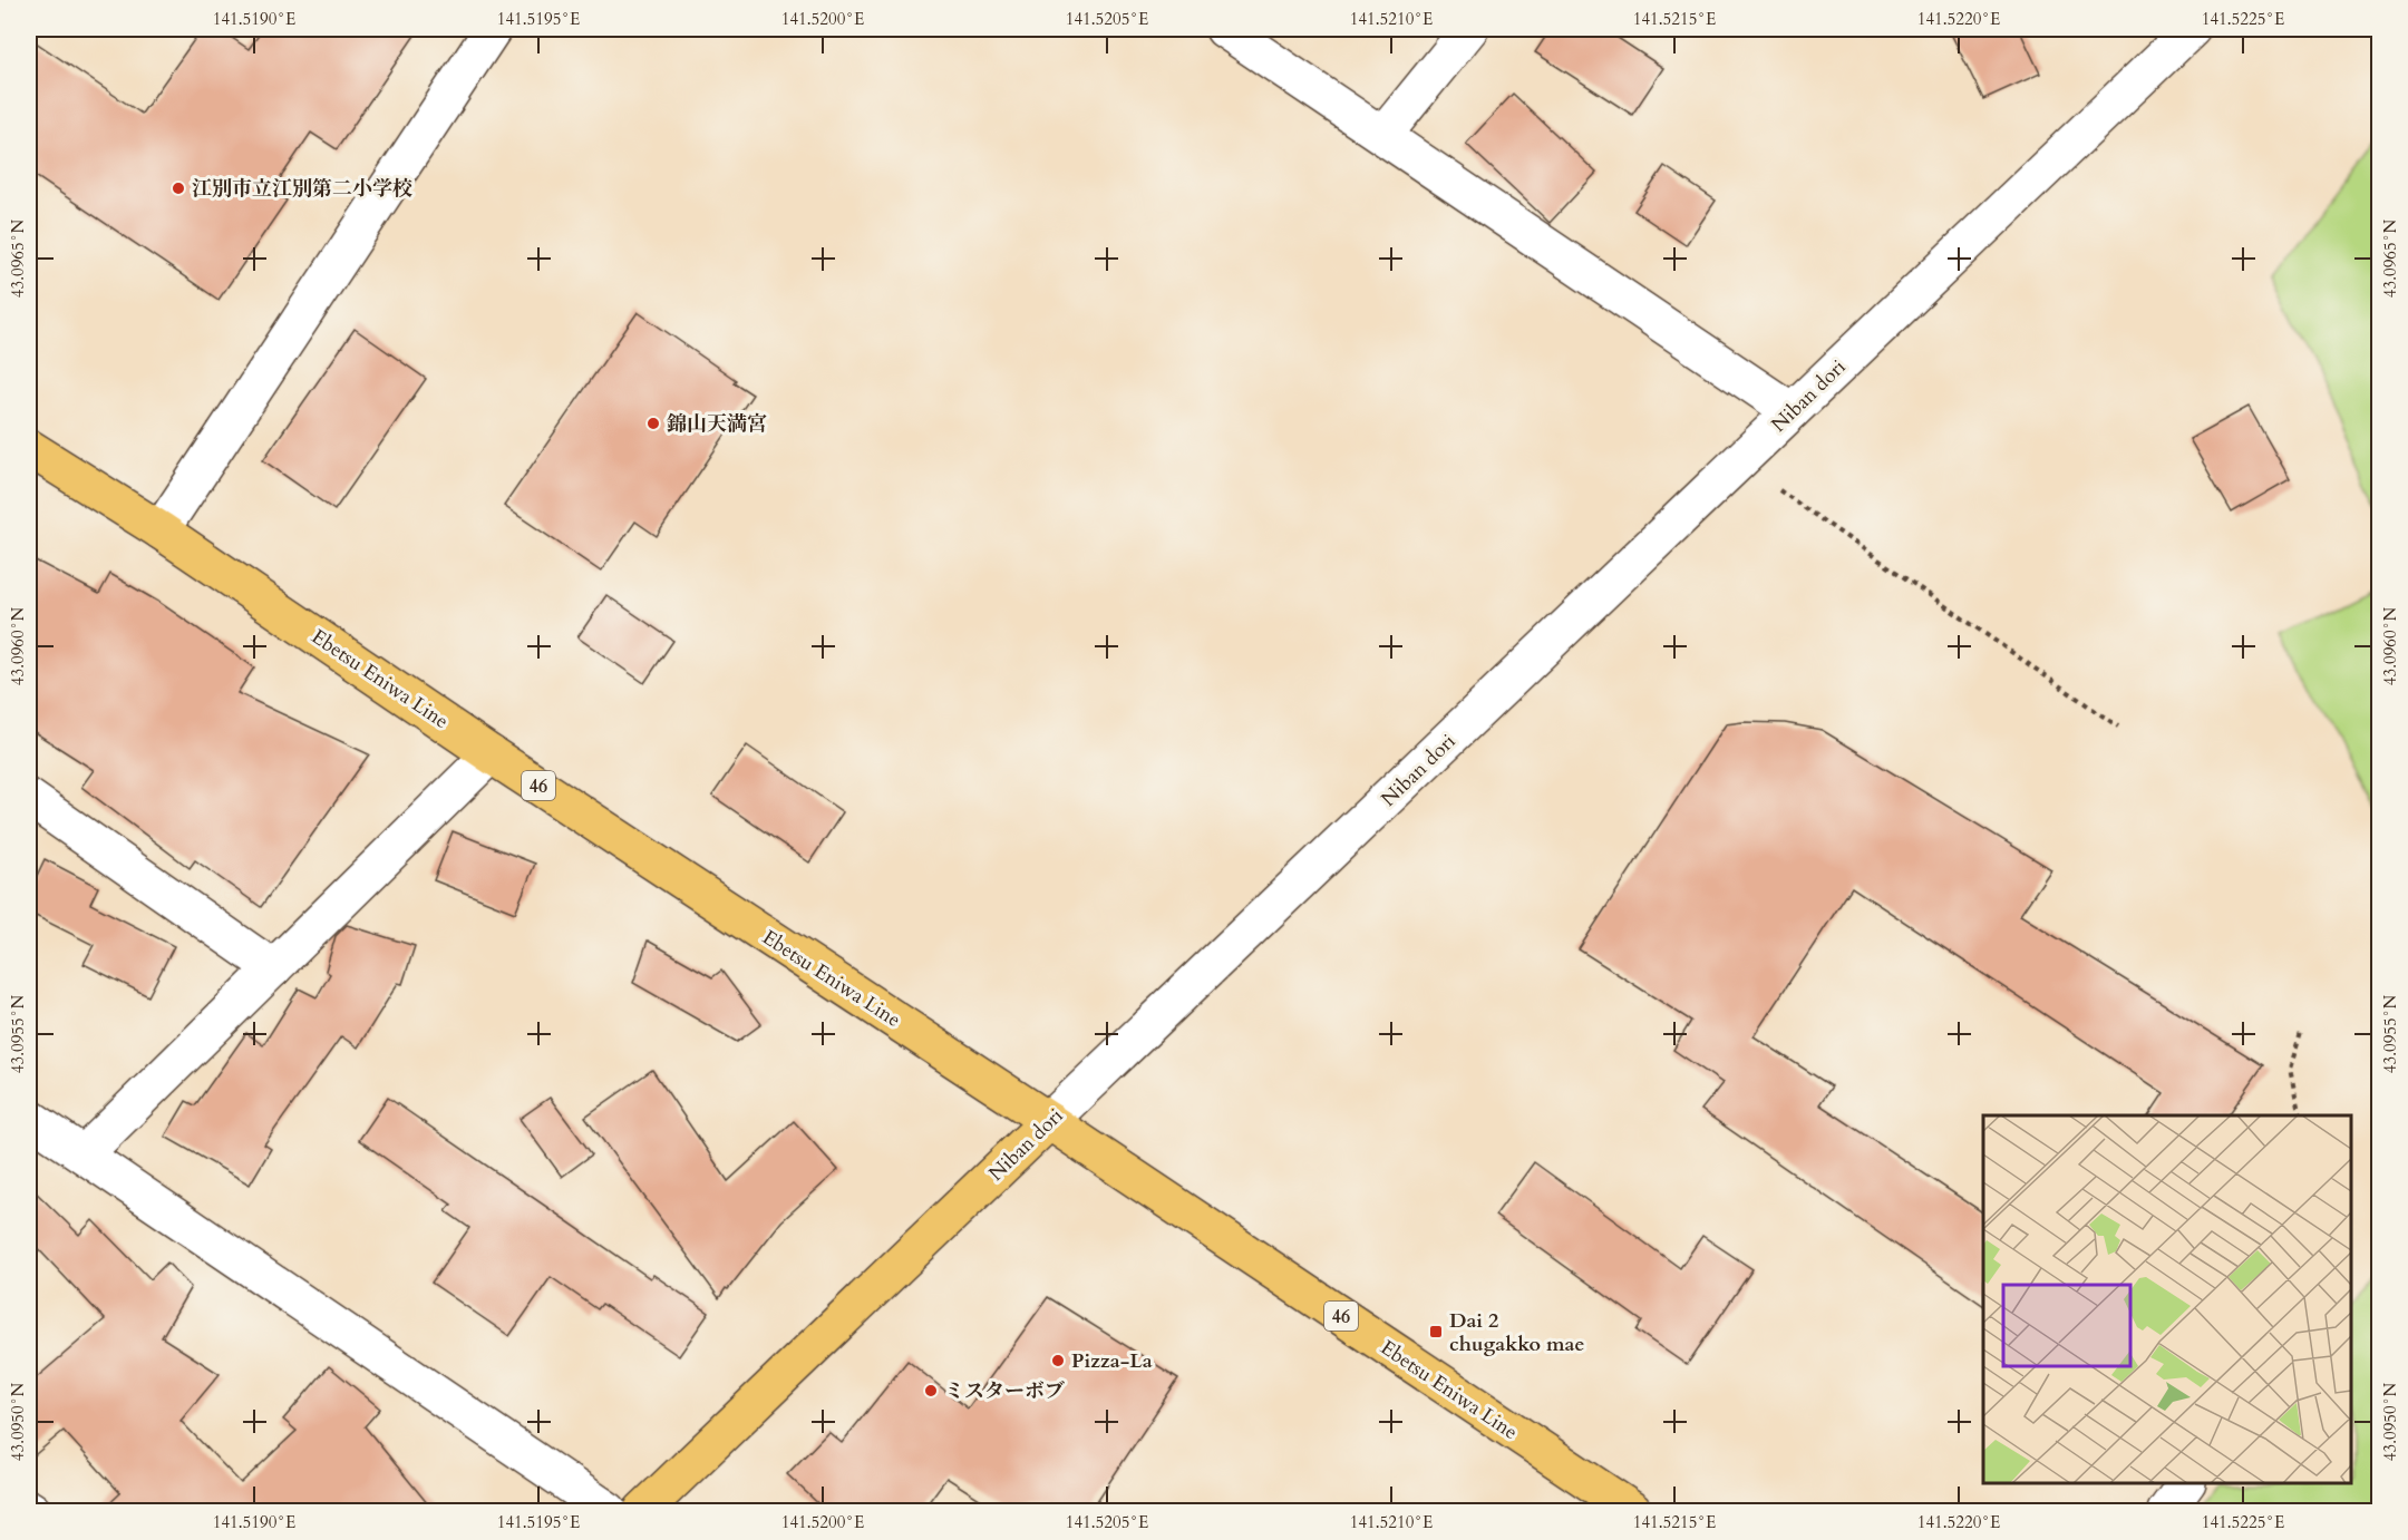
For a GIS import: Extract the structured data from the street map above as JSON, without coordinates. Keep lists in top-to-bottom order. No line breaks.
{"streets":{"main road":["Niban dori","Ebetsu Eniwa Line","46"]},"crossings":[["Niban dori","Ebetsu Eniwa Line"]],"places":{"other":["江別市立江別第二小学校","錦山天満宮","Pizza-La","ミスターボブ"],"transit":["Dai 2 chugakko mae"]},"coordinates":["141.5190°E","141.5195°E","141.5200°E","141.5205°E","141.5210°E","141.5215°E","141.5220°E","141.5225°E","43.0965°N","43.0960°N","43.0955°N","43.0950°N"]}
